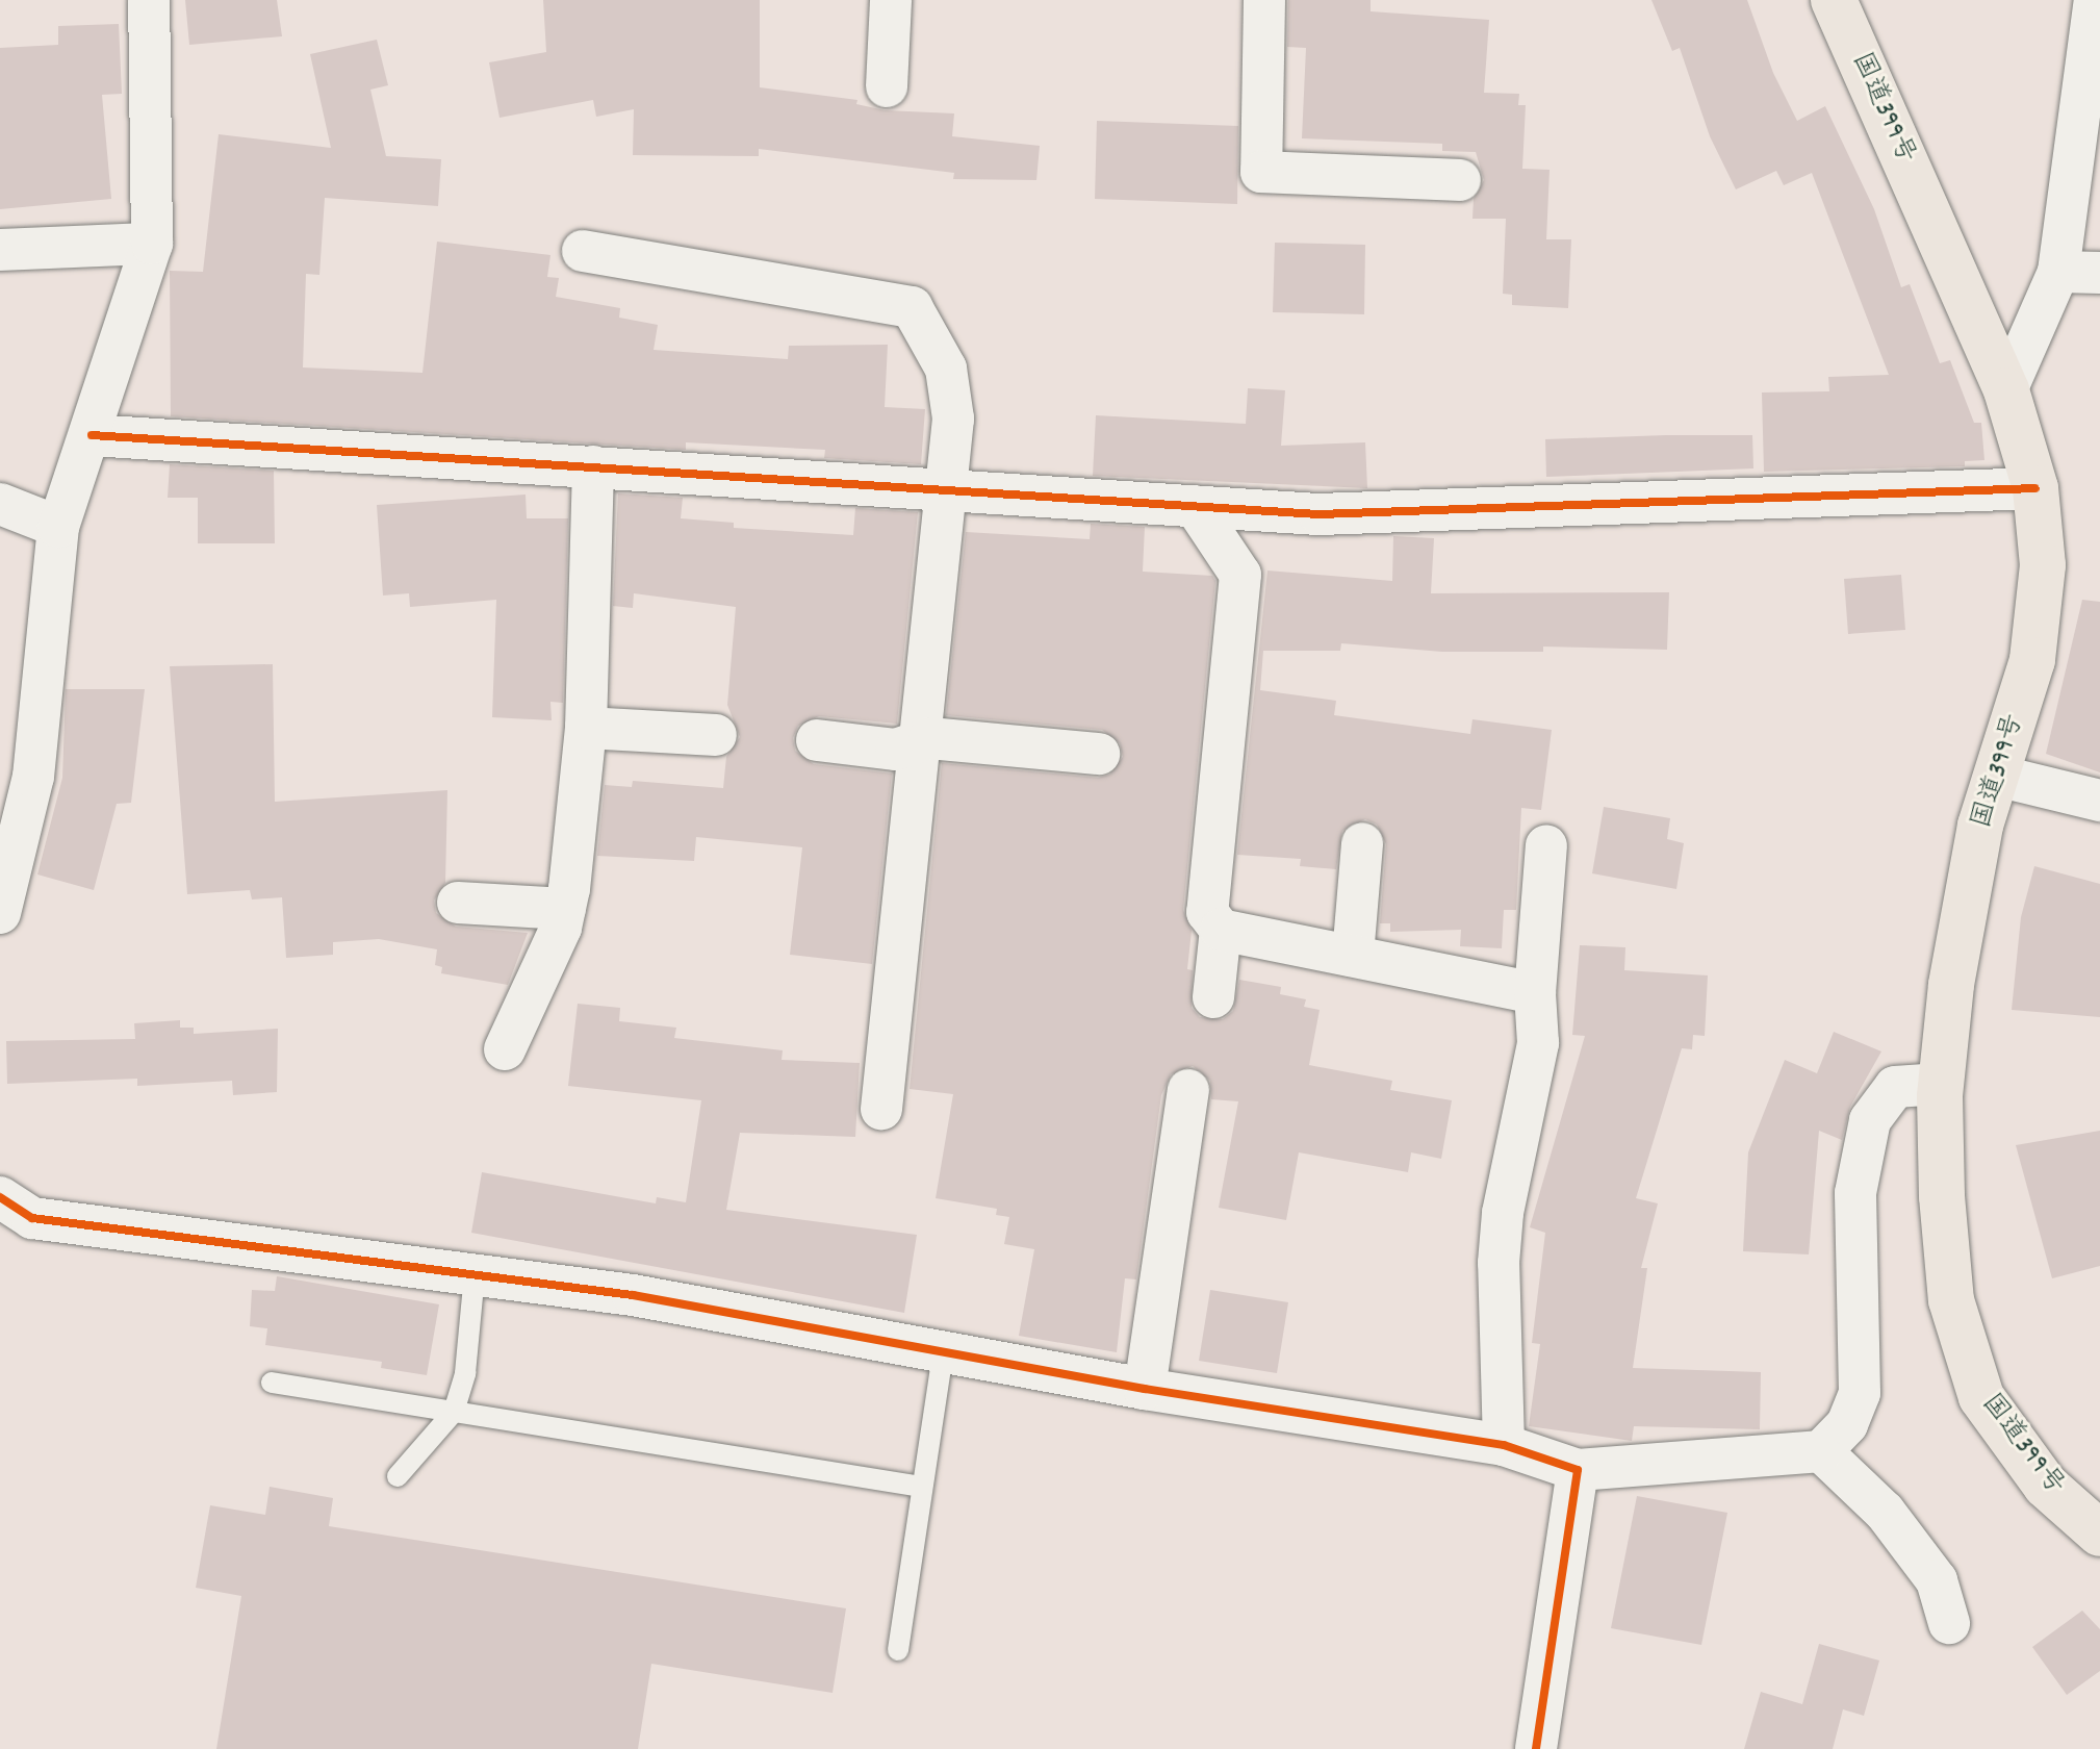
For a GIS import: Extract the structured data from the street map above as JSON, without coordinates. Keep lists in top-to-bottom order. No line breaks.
{"streets":{"highway":["国道399号"]}}
